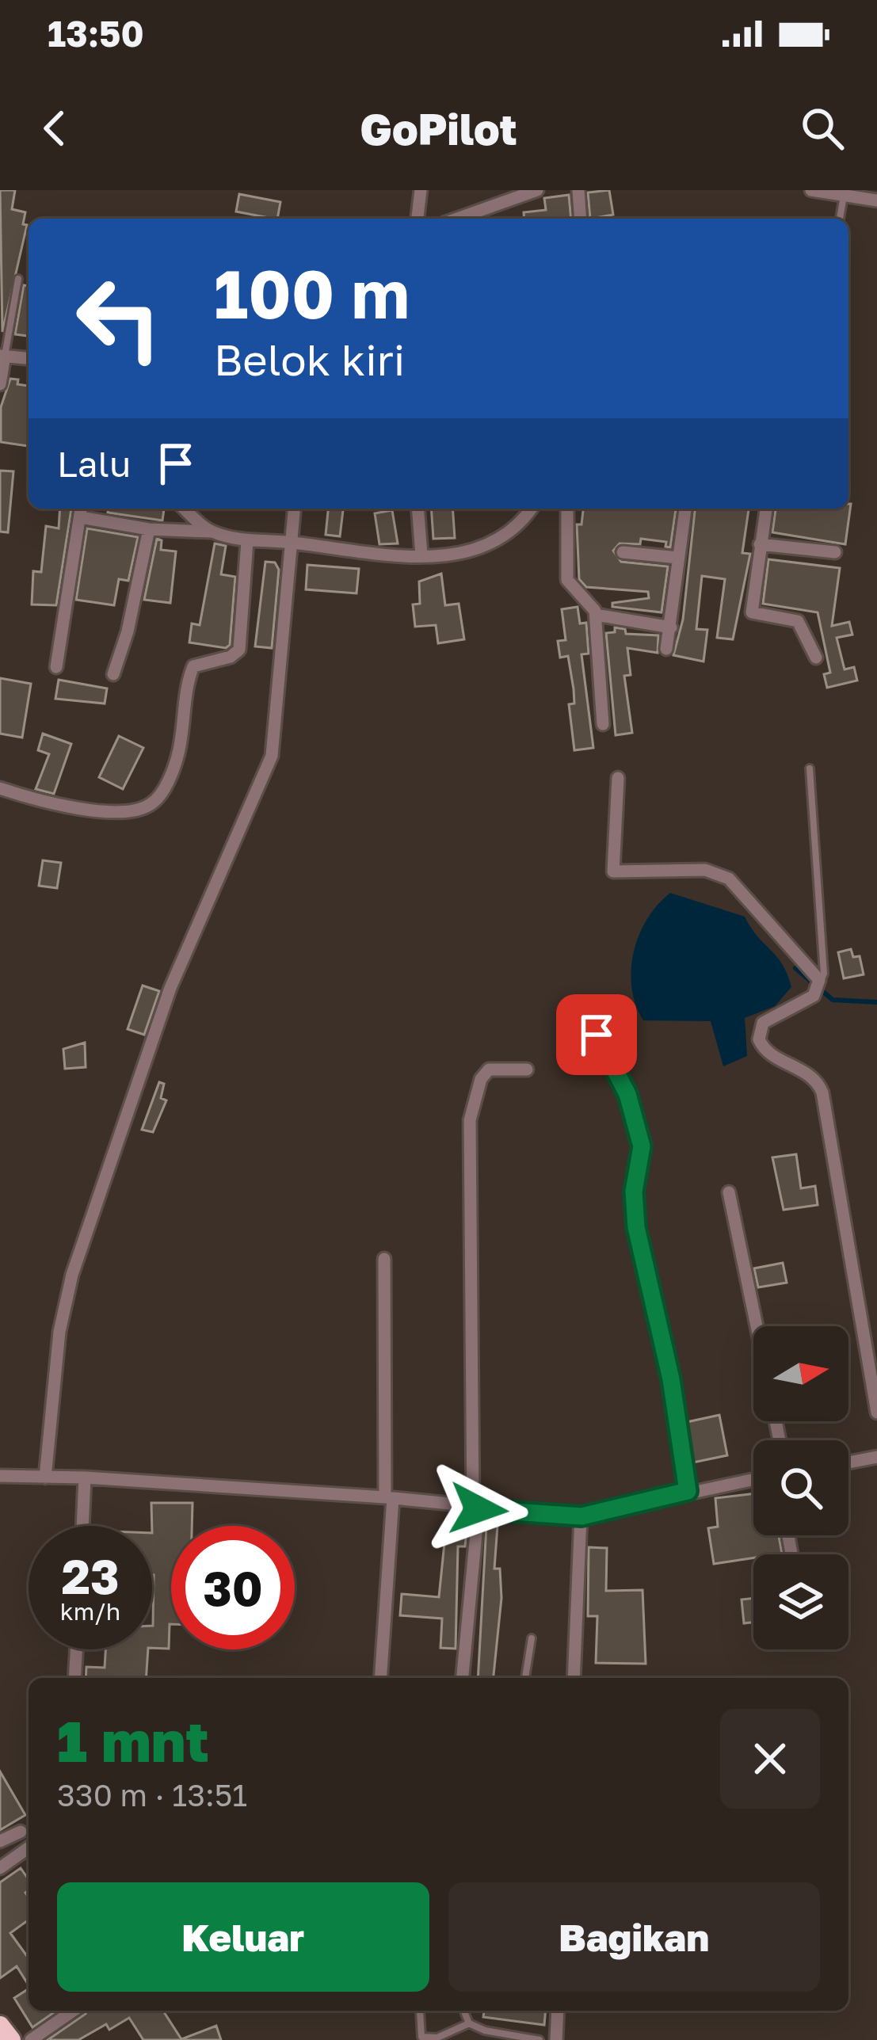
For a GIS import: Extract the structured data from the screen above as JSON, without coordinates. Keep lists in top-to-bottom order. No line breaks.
{"north":"right","page":{"status":"13:50","header":"GoPilot","turn":["100 m","Belok kiri"],"then":"Lalu","speed":"23 km/h","limit":"30","heading":["1 mnt","330 m · 13:51"],"buttons":["Keluar","Bagikan"]}}
